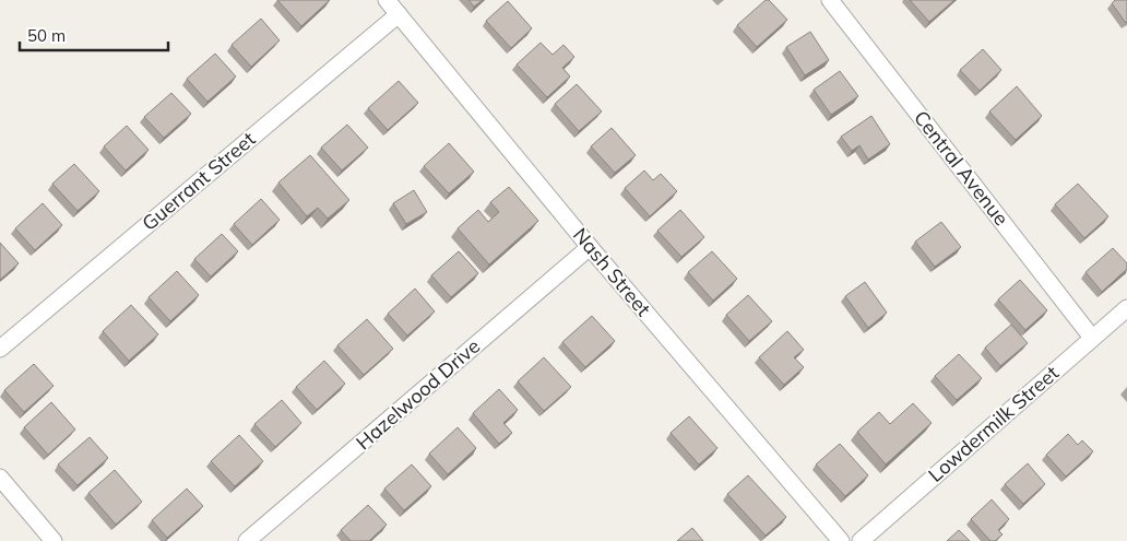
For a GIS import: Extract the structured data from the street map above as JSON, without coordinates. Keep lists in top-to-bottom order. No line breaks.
{"streets":{"street":["Central Avenue","Guerrant Street","Nash Street","Hazelwood Drive","Lowdermilk Street"]},"crossings":[["Central Avenue","Lowdermilk Street"],["Guerrant Street","Nash Street"],["Nash Street","Hazelwood Drive"]],"scale_bar":"50 m"}
